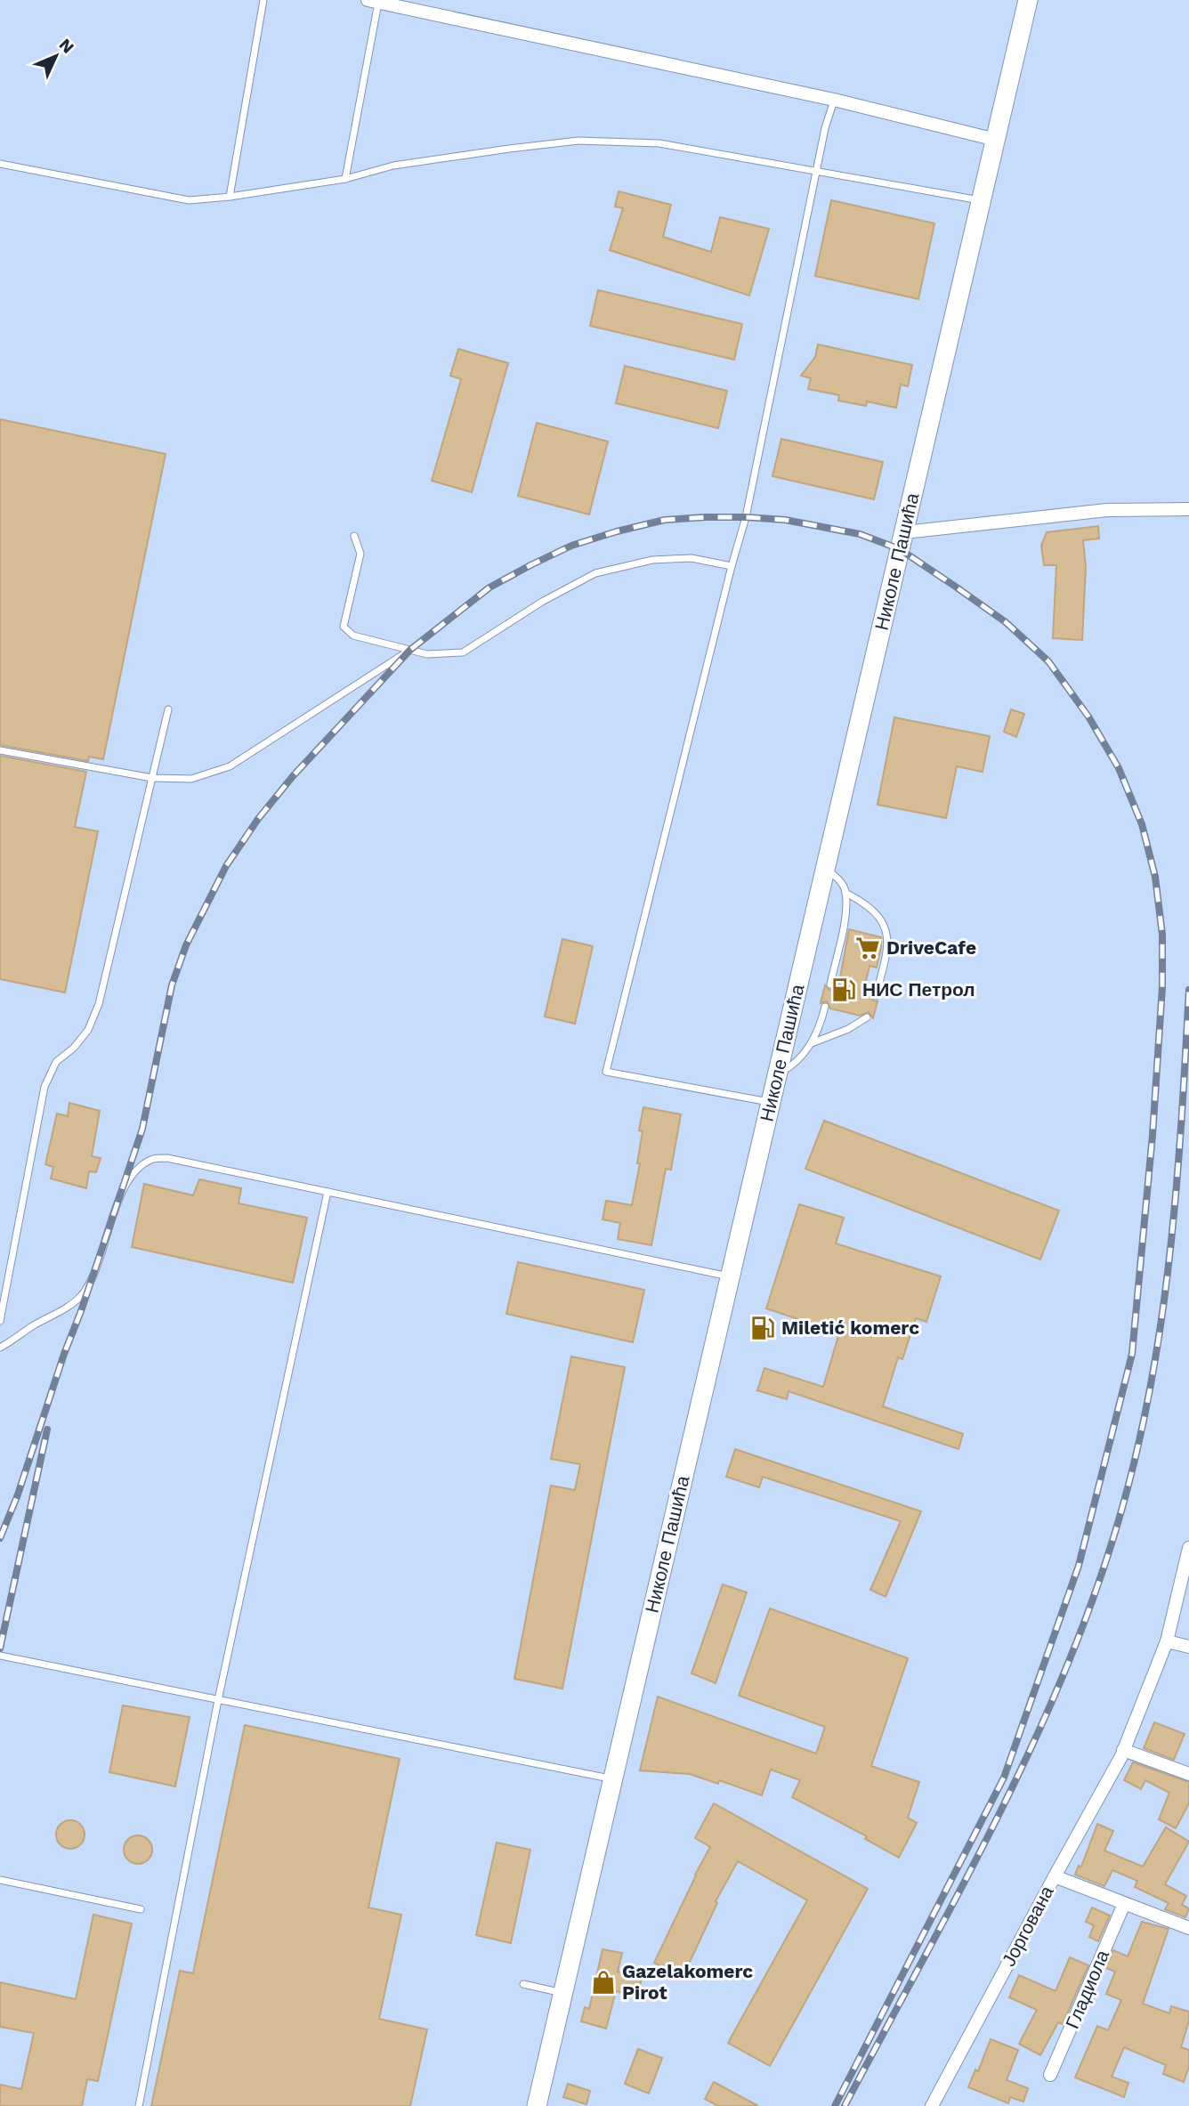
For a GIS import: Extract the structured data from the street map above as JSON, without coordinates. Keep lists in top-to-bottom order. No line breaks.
{"streets":{"main road":["Николе Пашића"],"street":["Јоргована","Гладиола"]},"places":{"supermarket":["DriveCafe"],"fuel station":["НИС Петрол","Miletić komerc"],"shop":["Gazelakomerc Pirot"]},"north":"top right"}
